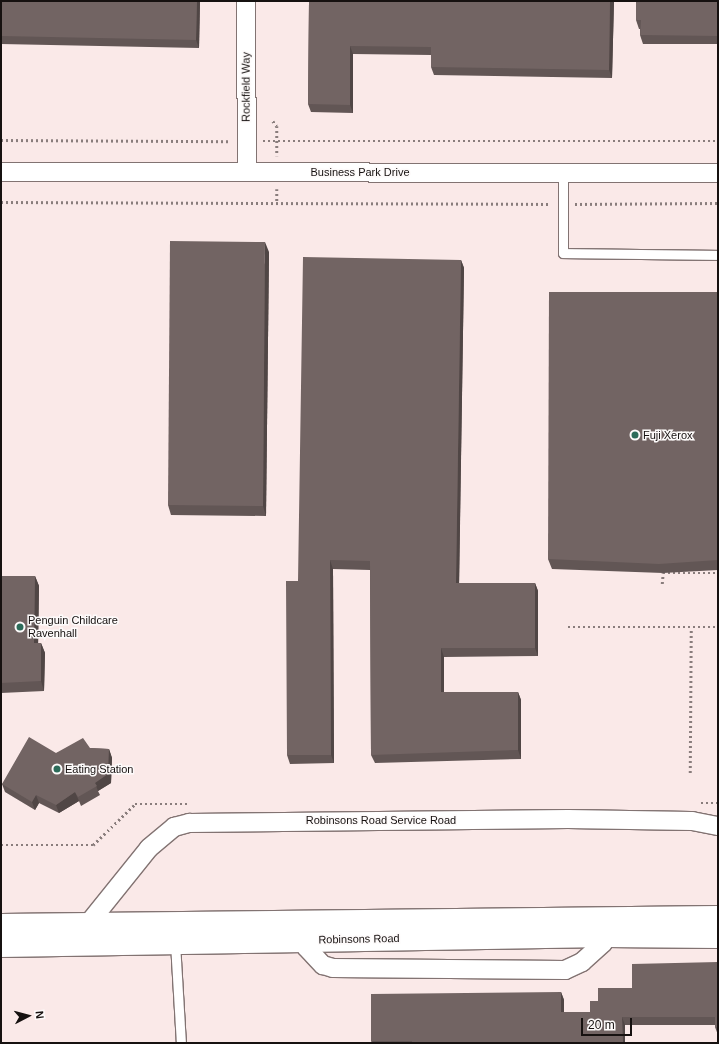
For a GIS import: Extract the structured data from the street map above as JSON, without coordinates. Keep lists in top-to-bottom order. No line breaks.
{"streets":{"main road":["Robinsons Road"],"street":["Rockfield Way","Business Park Drive","Robinsons Road Service Road"]},"crossings":[["Rockfield Way","Business Park Drive"],["Robinsons Road Service Road","Robinsons Road"]],"places":["Fuji Xerox","Penguin Childcare Ravenhall","Eating Station"],"scale_bar":"20 m","north":"right"}
